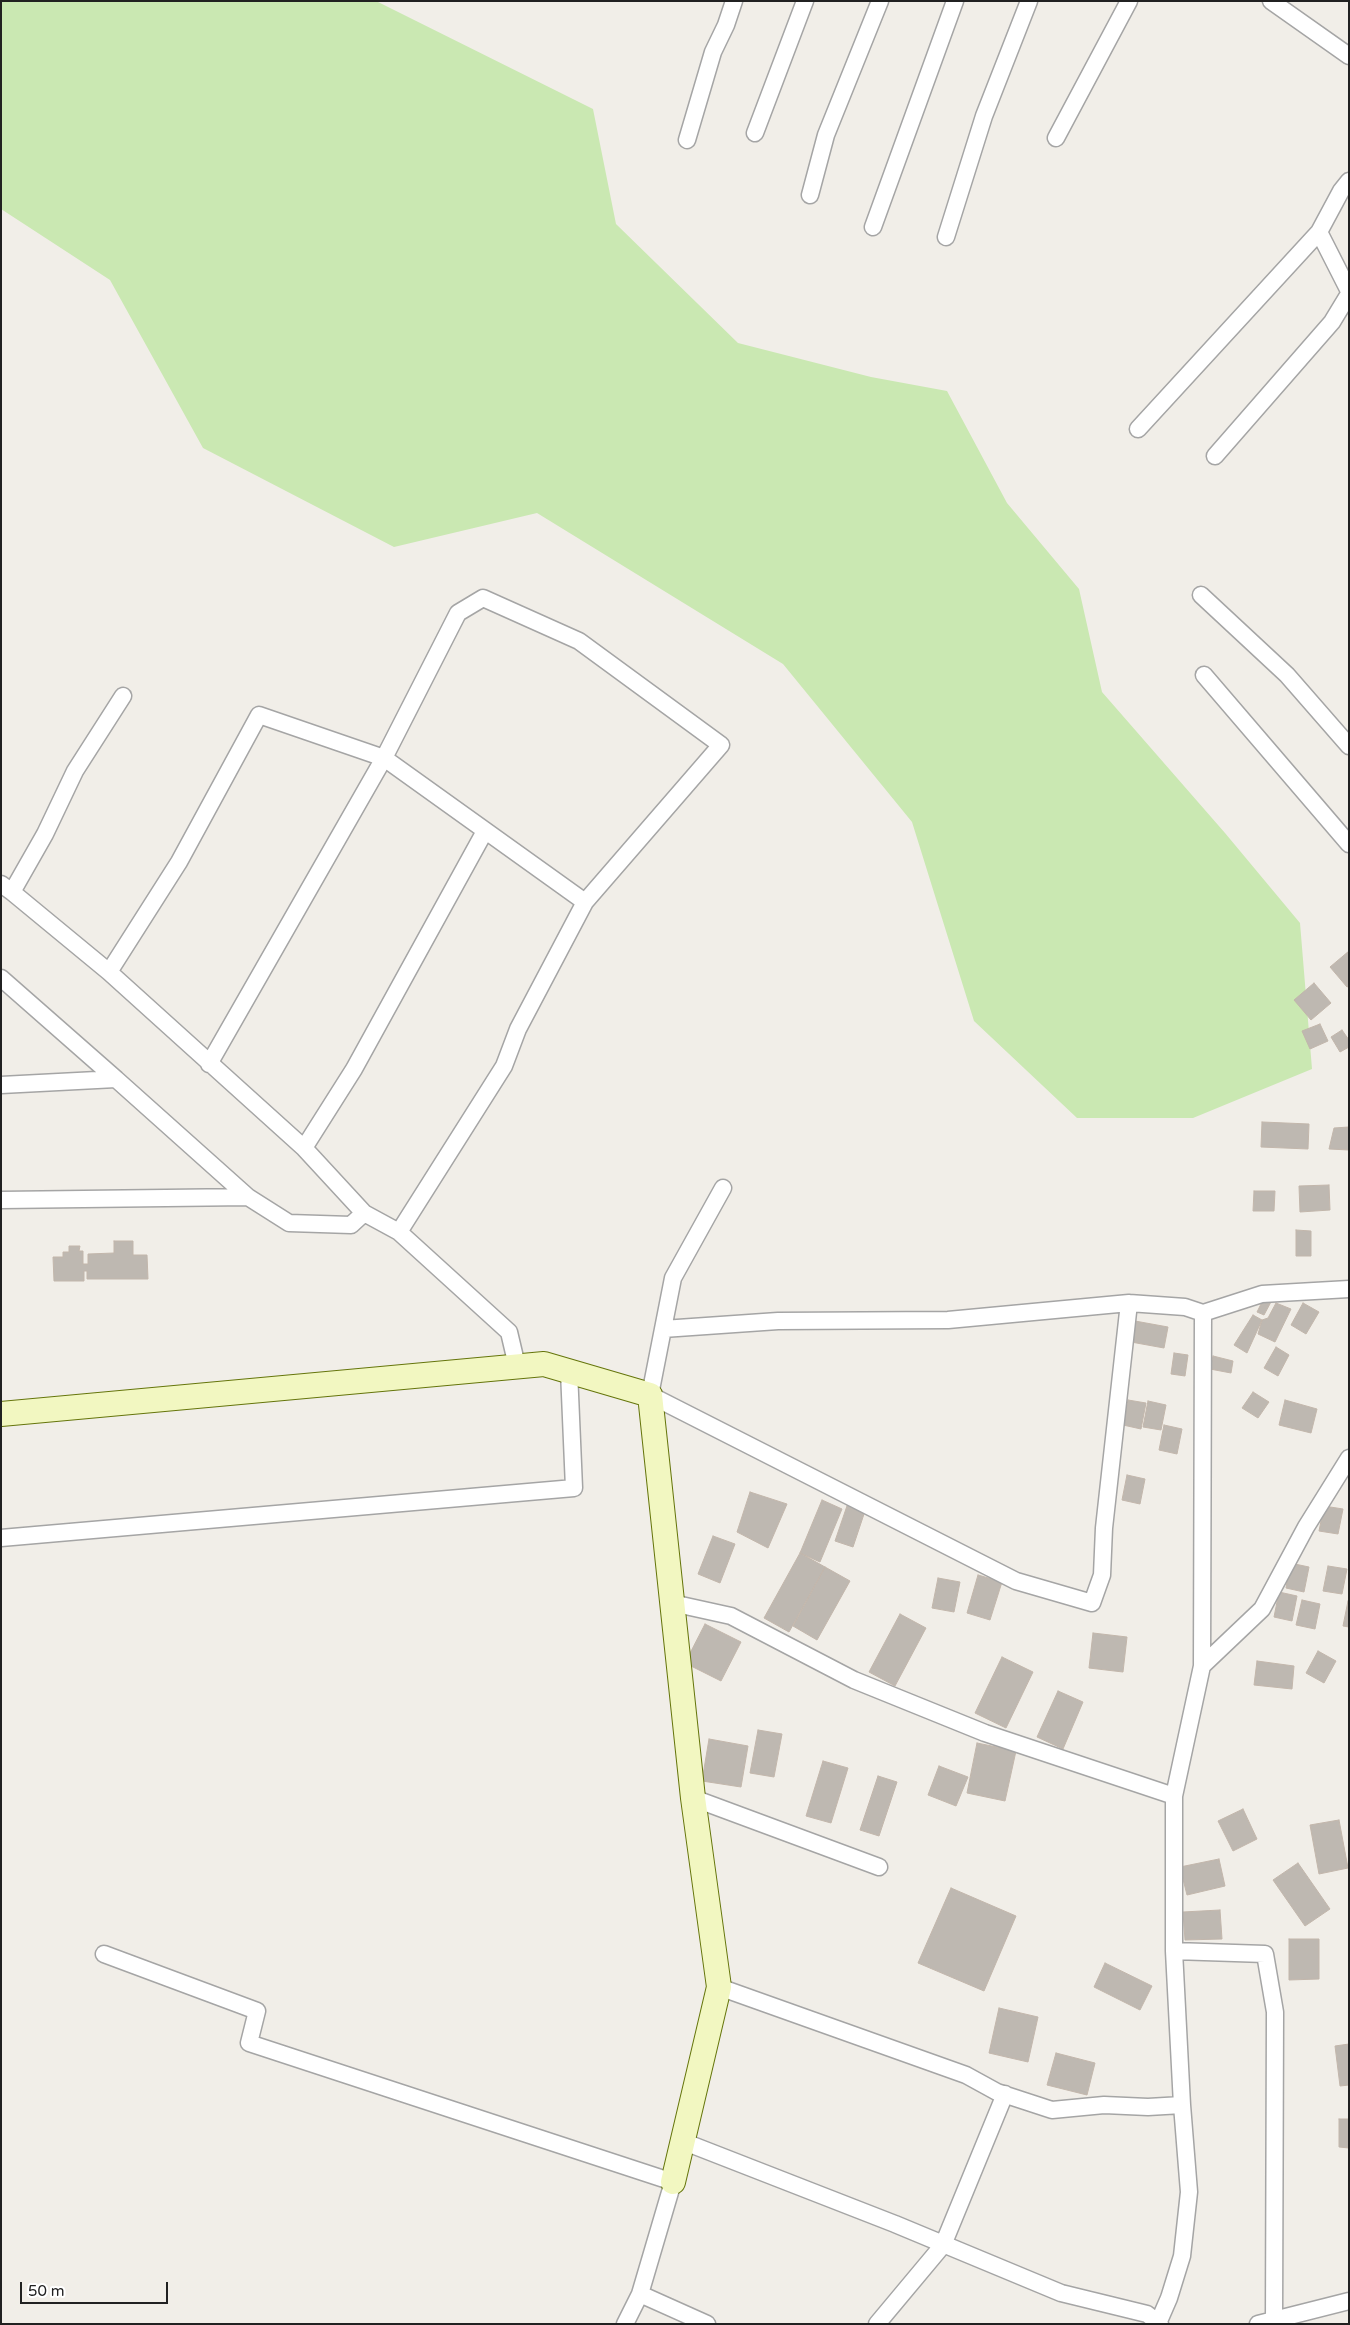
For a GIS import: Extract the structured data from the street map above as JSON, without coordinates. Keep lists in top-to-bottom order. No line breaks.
{"scale_bar":"50 m"}
